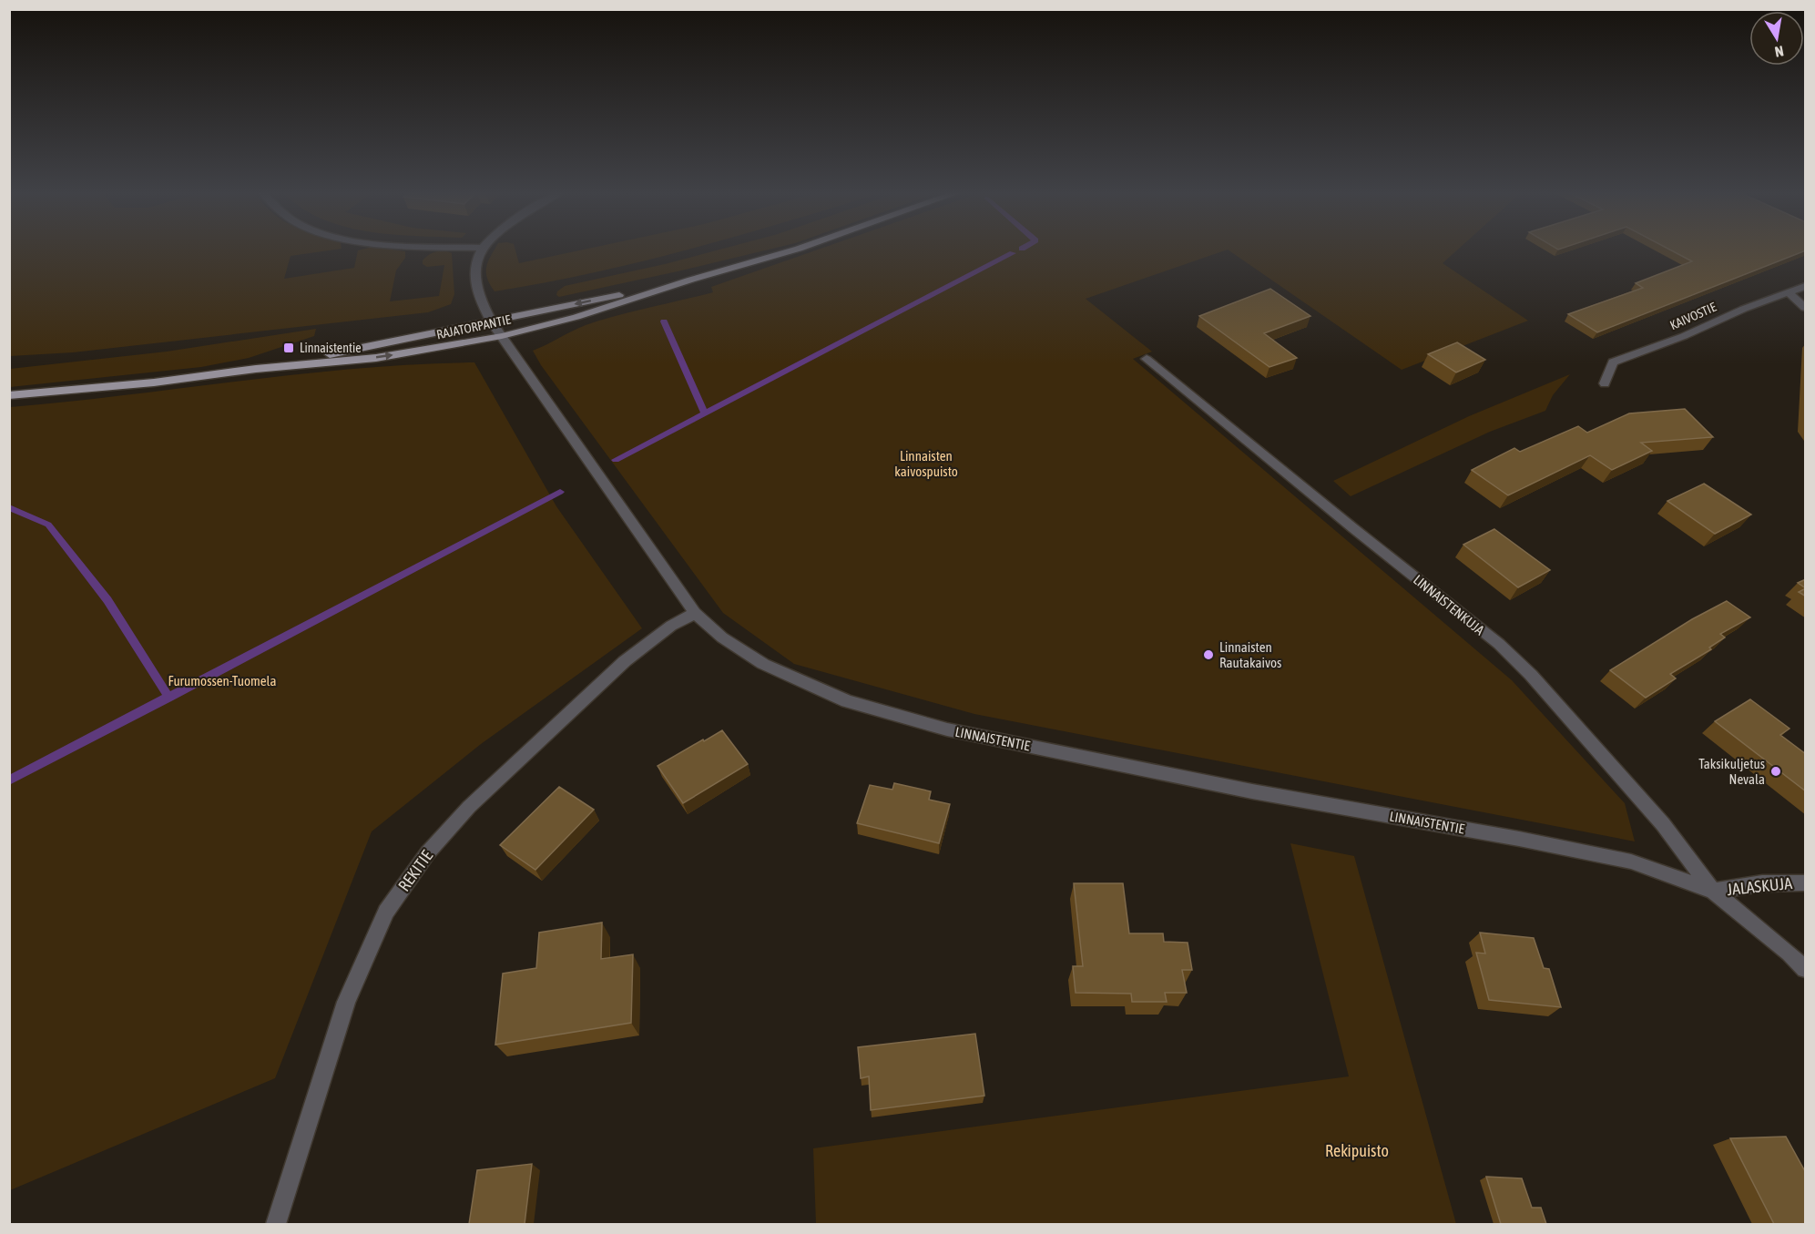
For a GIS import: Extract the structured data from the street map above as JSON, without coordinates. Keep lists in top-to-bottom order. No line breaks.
{"streets":{"main road":["RAJATORPANTIE"],"street":["KAIVOSTIE","LINNAISTENKUJA","LINNAISTENTIE","REKITIE","JALASKUJA"]},"crossings":[["RAJATORPANTIE","LINNAISTENTIE"],["LINNAISTENKUJA","LINNAISTENTIE"],["LINNAISTENKUJA","JALASKUJA"],["LINNAISTENTIE","REKITIE"],["LINNAISTENTIE","JALASKUJA"]],"parks":["Linnaisten kaivospuisto","Furumossen-Tuomela","Rekipuisto"],"places":{"transit":["Linnaistentie"],"other":["Linnaisten Rautakaivos","Taksikuljetus Nevala"]},"north":"bottom"}
